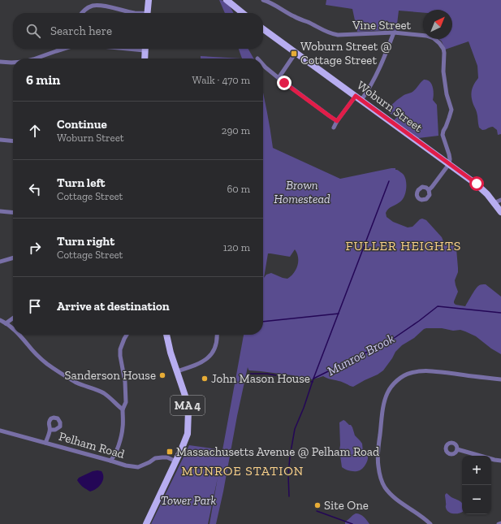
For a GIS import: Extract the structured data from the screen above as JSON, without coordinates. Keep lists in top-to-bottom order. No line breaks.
{"streets":{"main road":["Woburn Street","MA 4"],"street":["Vine Street","Pelham Road"]},"crossings":[["Vine Street","Woburn Street"],["MA 4","Pelham Road"]],"districts":["FULLER HEIGHTS","MUNROE STATION"],"water":["Munroe Brook"],"parks":["Brown Homestead","Tower Park"],"places":{"transit":["Woburn Street @ Cottage Street","Massachusetts Avenue @ Pelham Road"],"other":["Sanderson House","John Mason House","Site One"]},"north":"top right","page":{"search":"Search here","heading":["6 min","Walk · 470 m"],"list":[["Continue","Woburn Street","290 m"],["Turn left","Cottage Street","60 m"],["Turn right","Cottage Street","120 m"],"Arrive at destination"],"map_buttons":["+","−"]}}
